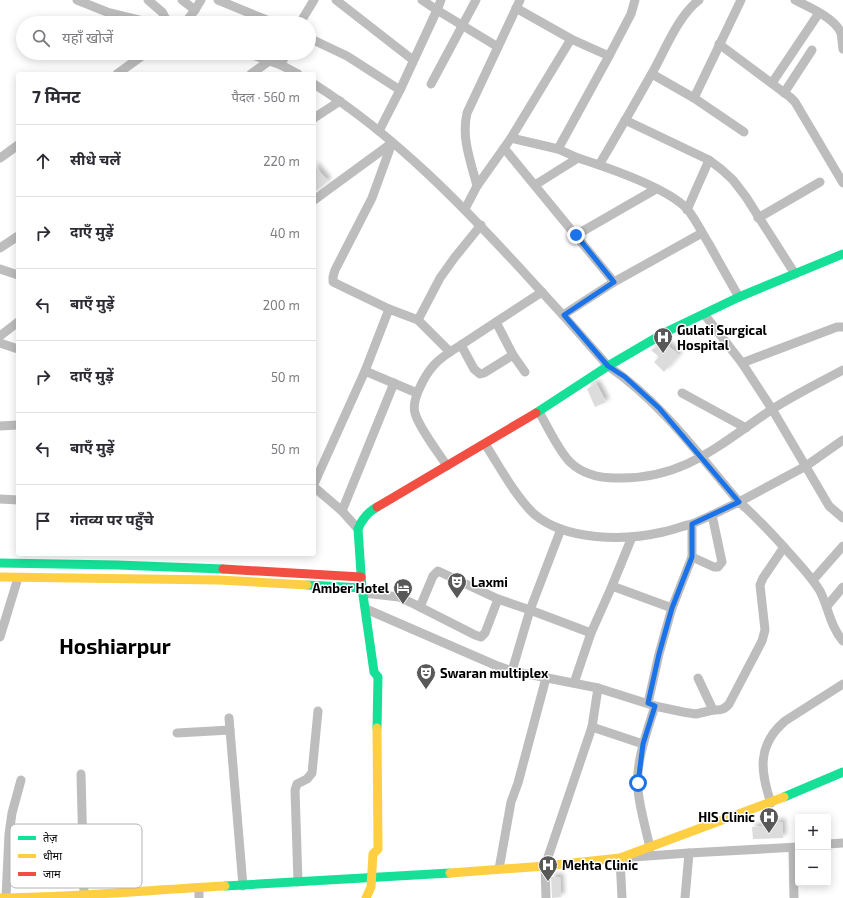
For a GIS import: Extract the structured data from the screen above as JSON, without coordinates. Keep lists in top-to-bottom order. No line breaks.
{"districts":["Hoshiarpur"],"places":{"hospital":["Gulati Surgical Hospital","HIS Clinic","Mehta Clinic"],"theatre":["Laxmi","Swaran multiplex"],"hotel":["Amber Hotel"]},"legend":["तेज़","धीमा","जाम"],"page":{"search":"यहाँ खोजें","heading":["7 मिनट","पैदल · 560 m"],"list":[["सीधे चलें","220 m"],["दाएँ मुड़ें","40 m"],["बाएँ मुड़ें","200 m"],["दाएँ मुड़ें","50 m"],["बाएँ मुड़ें","50 m"],"गंतव्य पर पहुँचे"],"map_buttons":["+","−"]}}
